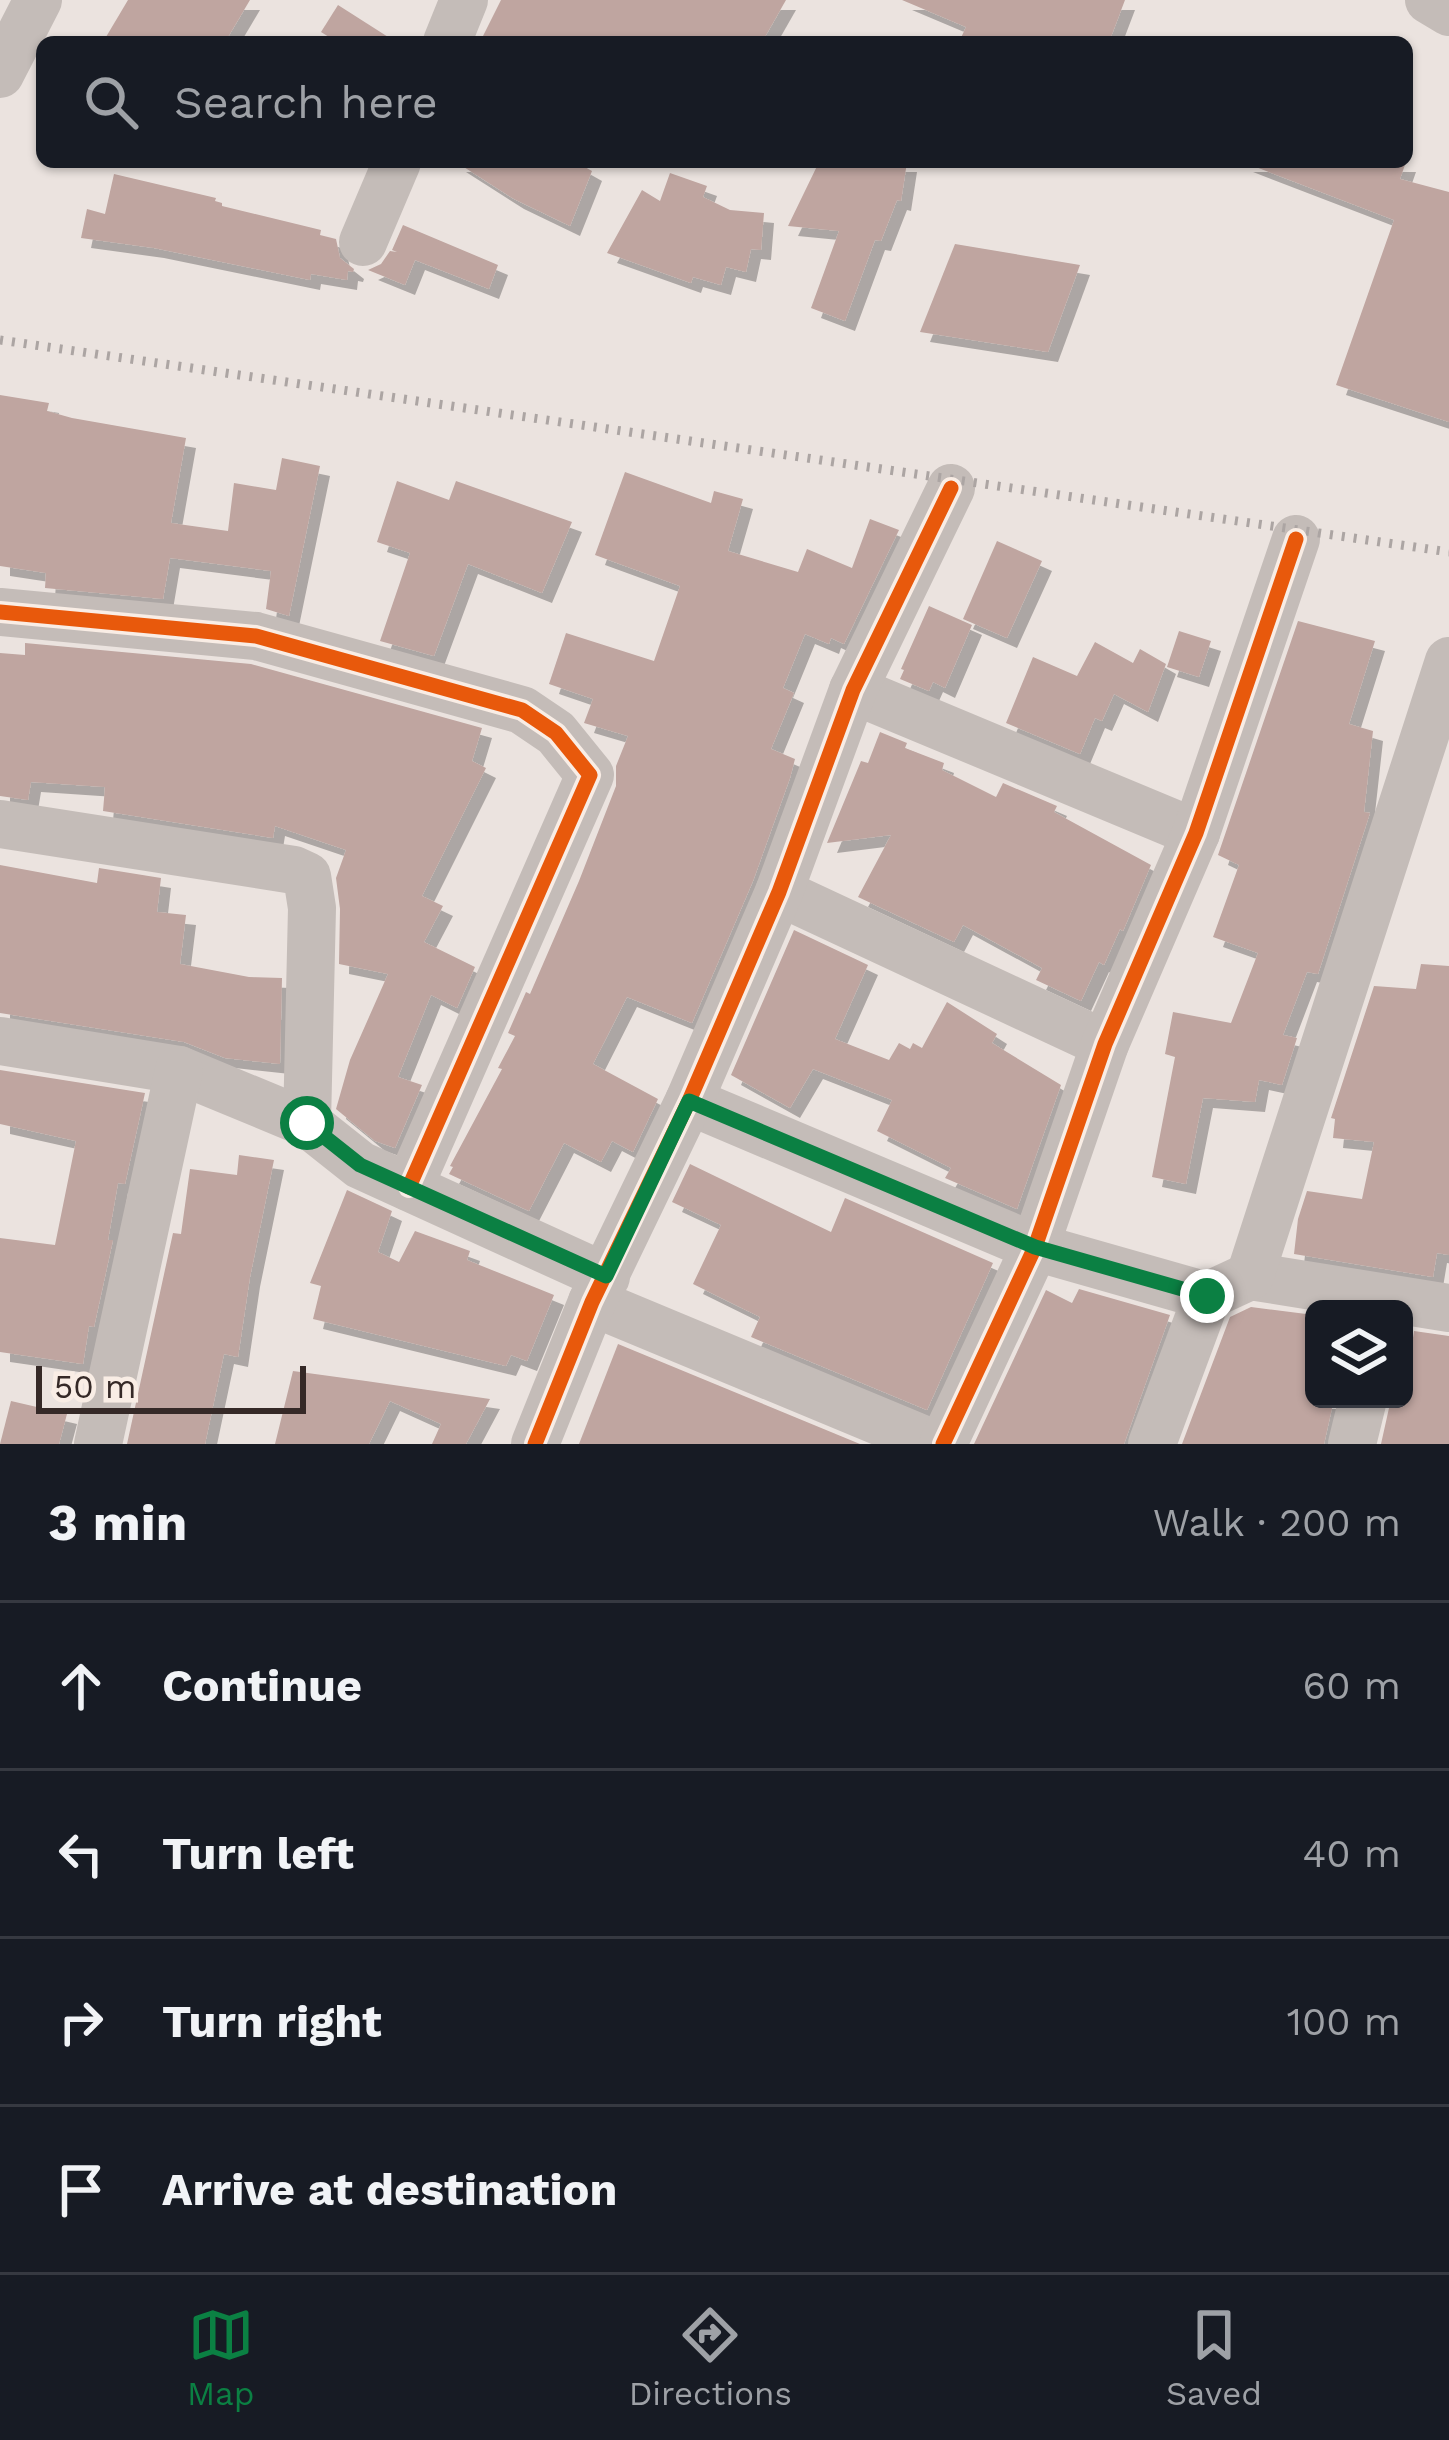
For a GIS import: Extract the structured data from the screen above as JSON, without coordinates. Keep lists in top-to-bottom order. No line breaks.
{"scale_bar":"50 m","page":{"search":"Search here","scale":"50 m","heading":["3 min","Walk · 200 m"],"list":[["Continue","60 m"],["Turn left","40 m"],["Turn right","100 m"],"Arrive at destination"],"nav":["Map","Directions","Saved"]}}
